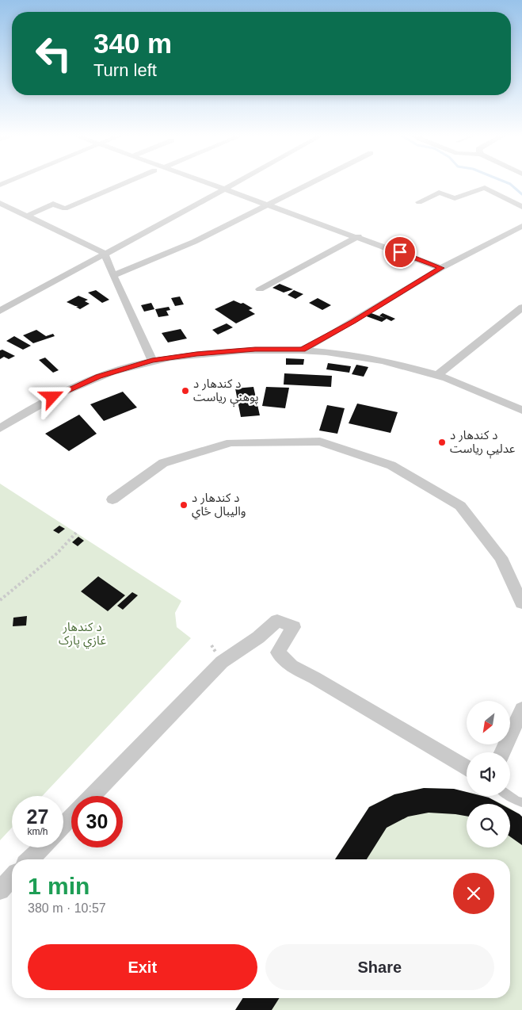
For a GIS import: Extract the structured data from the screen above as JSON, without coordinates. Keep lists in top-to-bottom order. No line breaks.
{"parks":["د کندهار غازي پارک"],"places":["د کندهار د پوهنې رياست","د کندهار د عدلیې رياست","د کندهار د واليبال ځاي"],"north":"bottom left","page":{"turn":["340 m","Turn left"],"speed":"27 km/h","limit":"30","heading":["1 min","380 m · 10:57"],"buttons":["Exit","Share"]}}
